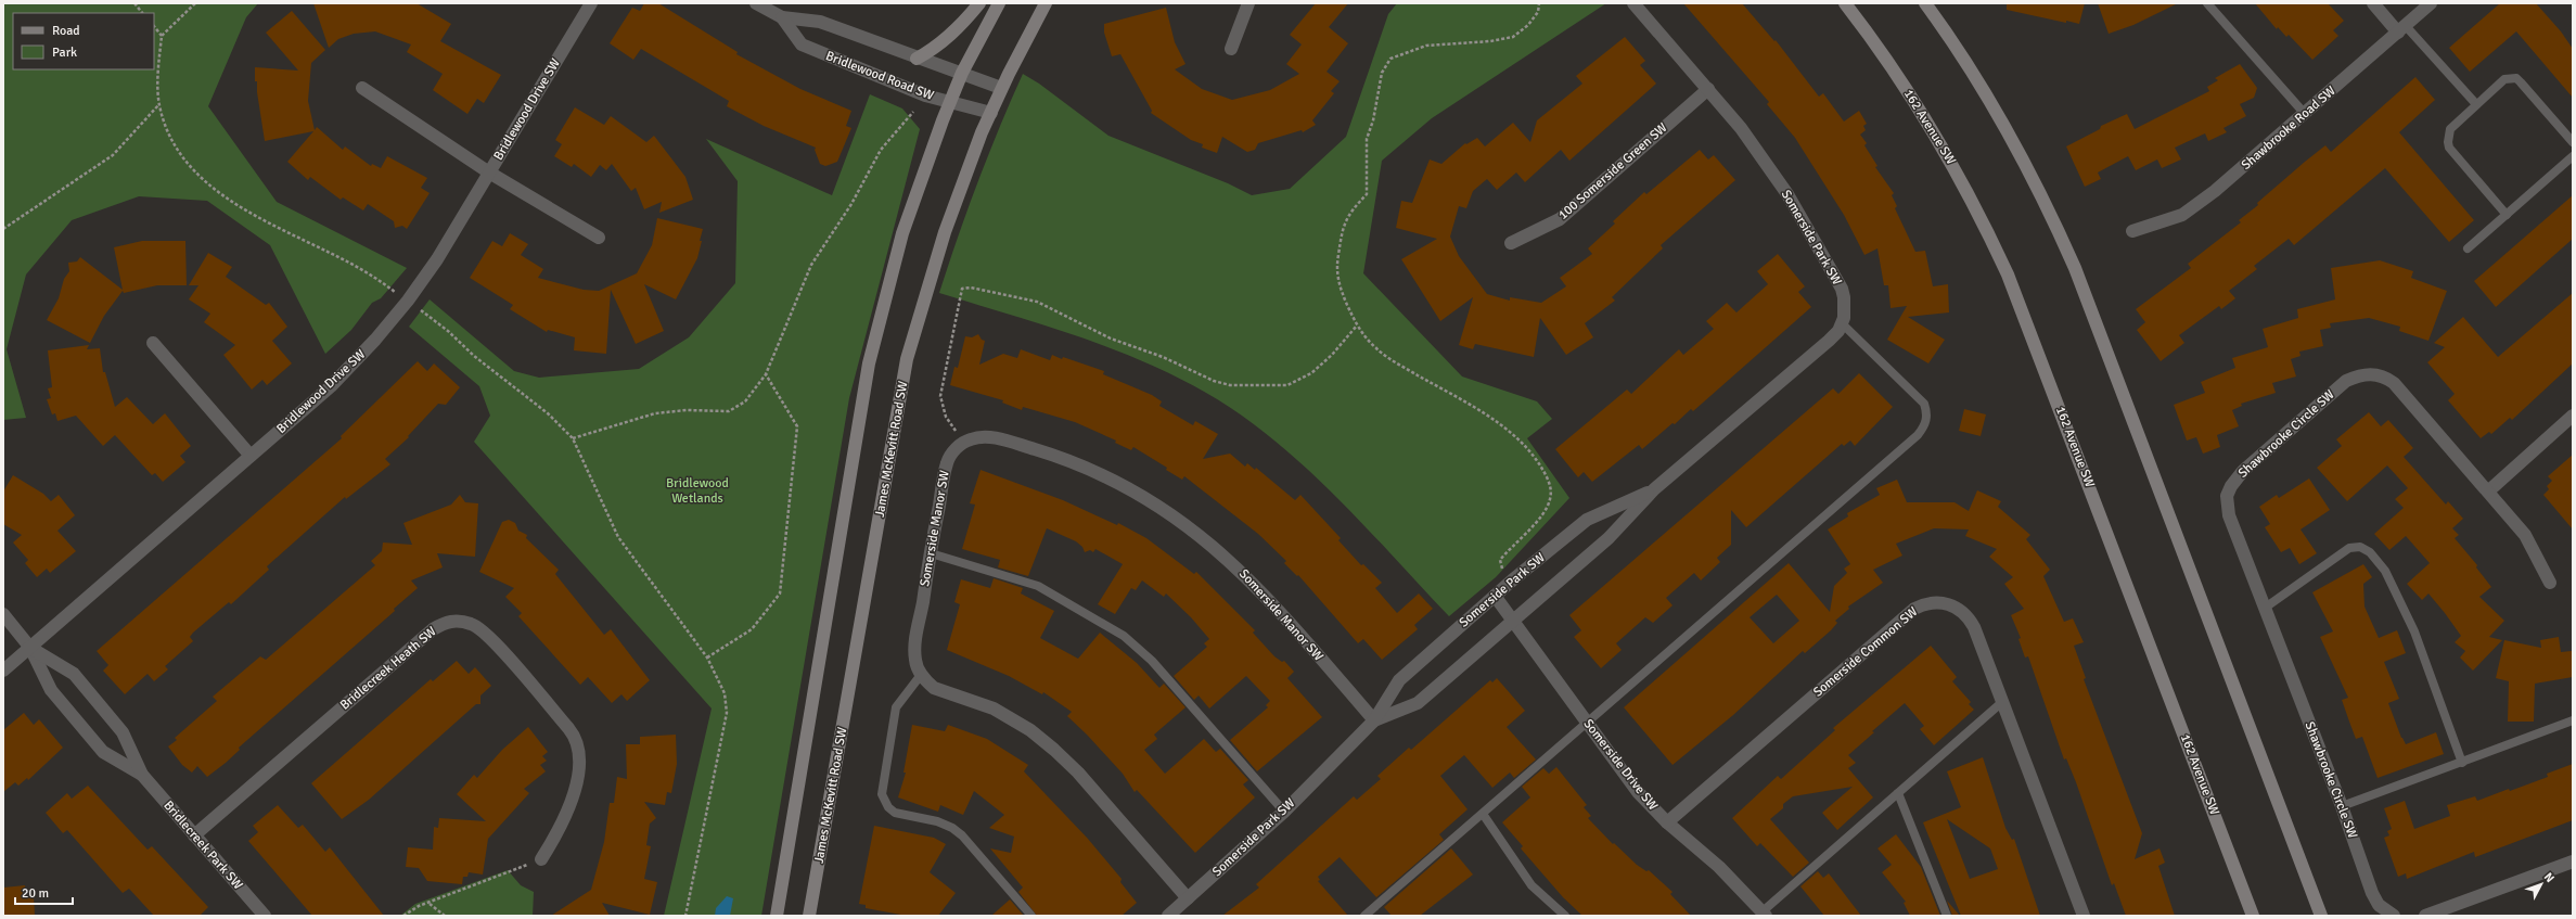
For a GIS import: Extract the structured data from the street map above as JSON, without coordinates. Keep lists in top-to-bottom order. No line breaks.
{"streets":{"main road":["162 Avenue SW","James McKevitt Road SW"],"street":["Bridlewood Road SW","Bridlewood Drive SW","Shawbrooke Road SW","100 Somerside Green SW","Somerside Park SW","Shawbrooke Circle SW","Somerside Manor SW","Somerside Common SW","Bridlecreek Heath SW","Somerside Drive SW","Bridlecreek Park SW"]},"crossings":[["Bridlewood Road SW","James McKevitt Road SW"],["Bridlewood Drive SW","Bridlecreek Park SW"],["100 Somerside Green SW","Somerside Park SW"],["Somerside Park SW","Somerside Manor SW"],["Somerside Park SW","Somerside Drive SW"],["Somerside Common SW","Somerside Drive SW"],["Bridlecreek Heath SW","Bridlecreek Park SW"]],"parks":["Bridlewood Wetlands"],"legend":["Road","Park"],"scale_bar":"20 m","north":"top right"}
